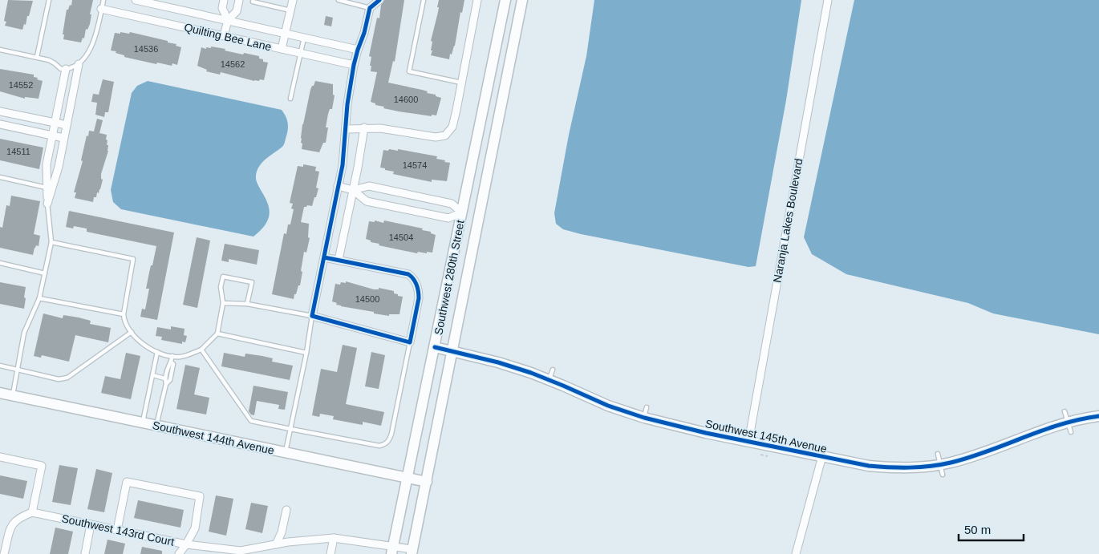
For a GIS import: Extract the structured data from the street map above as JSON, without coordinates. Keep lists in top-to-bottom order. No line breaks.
{"streets":{"street":["Quilting Bee Lane","Naranja Lakes Boulevard","Southwest 280th Street","Southwest 145th Avenue","Southwest 144th Avenue","Southwest 143rd Court"]},"crossings":[["Naranja Lakes Boulevard","Southwest 145th Avenue"],["Southwest 280th Street","Southwest 145th Avenue"],["Southwest 280th Street","Southwest 144th Avenue"],["Southwest 280th Street","Southwest 143rd Court"]],"house_numbers":["14536","14562","14552","14600","14511","14574","14504","14500"],"scale_bar":"50 m"}
